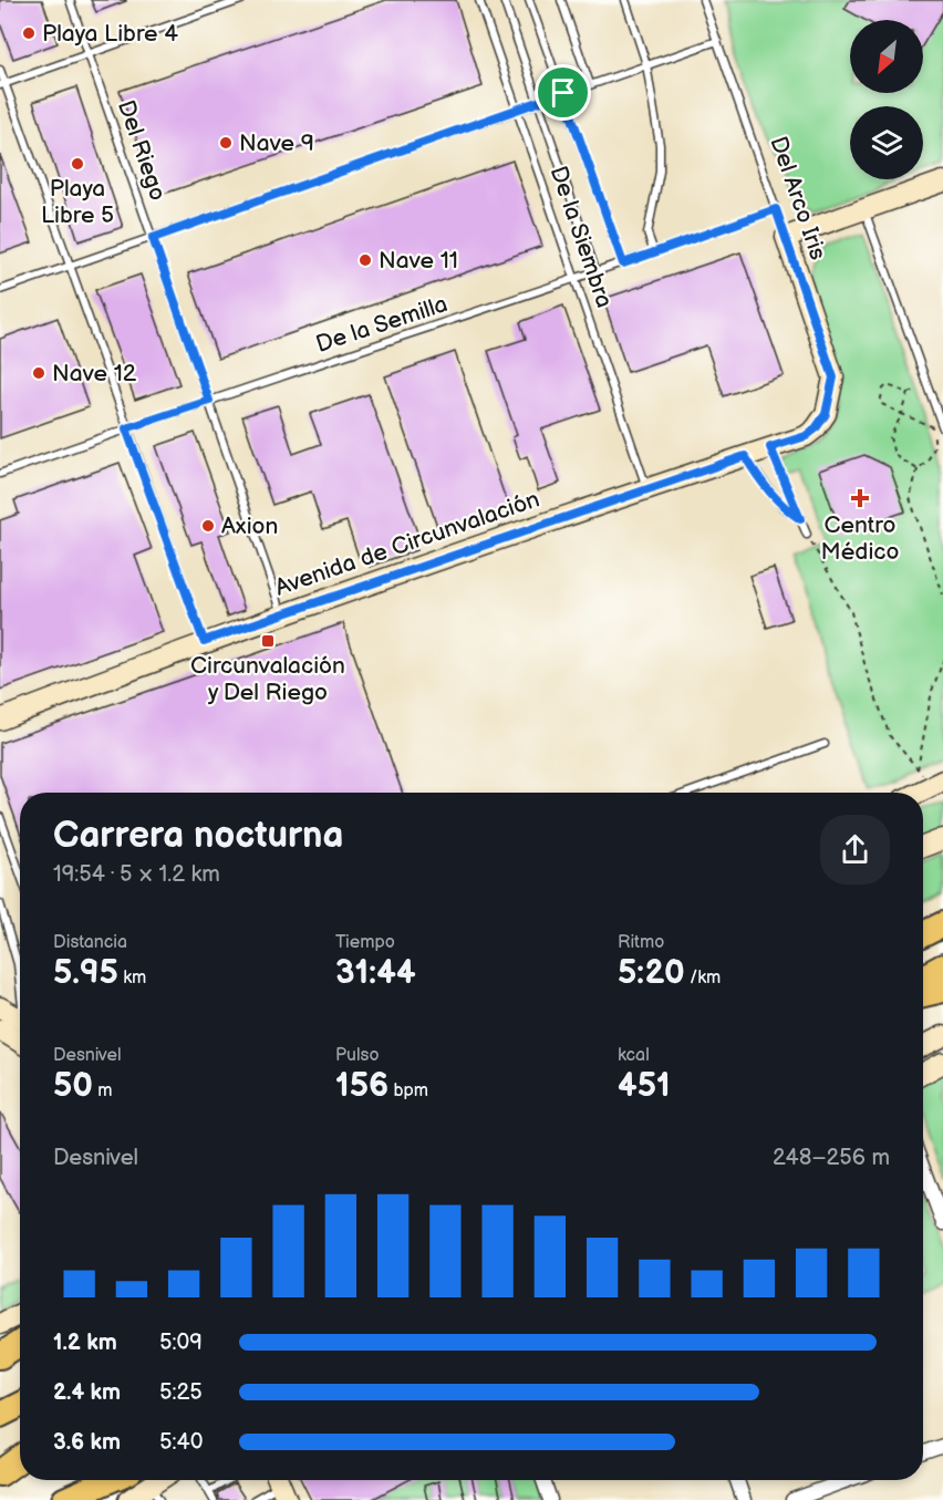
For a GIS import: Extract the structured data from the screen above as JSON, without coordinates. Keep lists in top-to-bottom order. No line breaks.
{"streets":{"street":["Del Arco Iris","Avenida de Circunvalación"],"lane":["Del Riego","De la Siembra","De la Semilla"]},"crossings":[["Del Riego","De la Semilla"],["Del Riego","Avenida de Circunvalación"],["Del Arco Iris","De la Semilla"],["Del Arco Iris","Avenida de Circunvalación"],["De la Siembra","De la Semilla"],["De la Siembra","Avenida de Circunvalación"]],"places":{"other":["Playa Libre 4","Nave 9","Playa Libre 5","Nave 11","Nave 12","Axion"],"health":["Centro Médico"],"transit":["Circunvalación y Del Riego"]},"north":"bottom left","page":{"heading":["Carrera nocturna","19:54 · 5 × 1.2 km"],"stats":[["Distancia","5.95 km"],["Tiempo","31:44"],["Ritmo","5:20 /km"],["Desnivel","50 m"],["Pulso","156 bpm"],["kcal","451"]],"chart":["Desnivel","248–256 m"],"list":[{"name":"1.2 km","note":"5:09"},{"name":"2.4 km","note":"5:25"},{"name":"3.6 km","note":"5:40"}]}}
